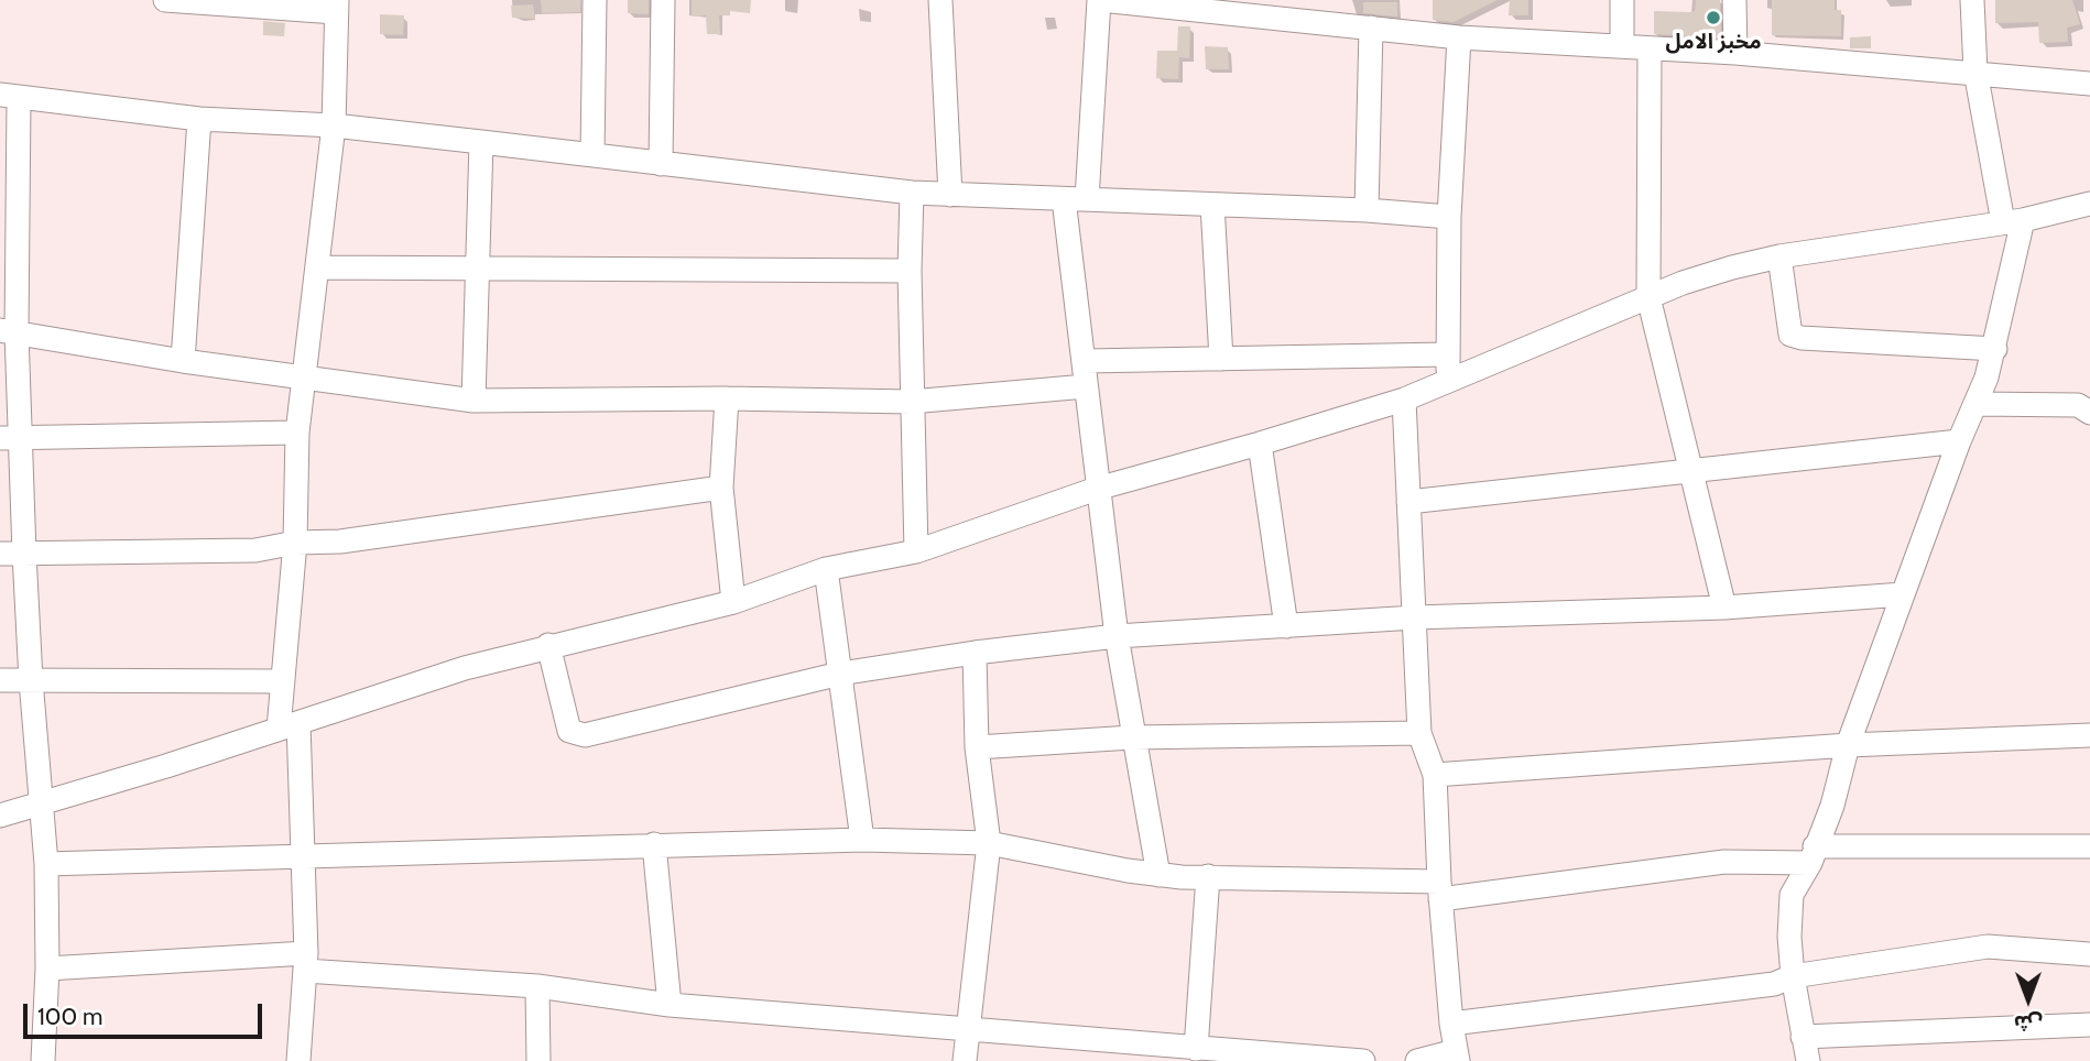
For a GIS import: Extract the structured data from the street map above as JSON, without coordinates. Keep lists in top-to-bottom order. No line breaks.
{"places":["مخبز الامل"],"scale_bar":"100 m","north":"bottom"}
